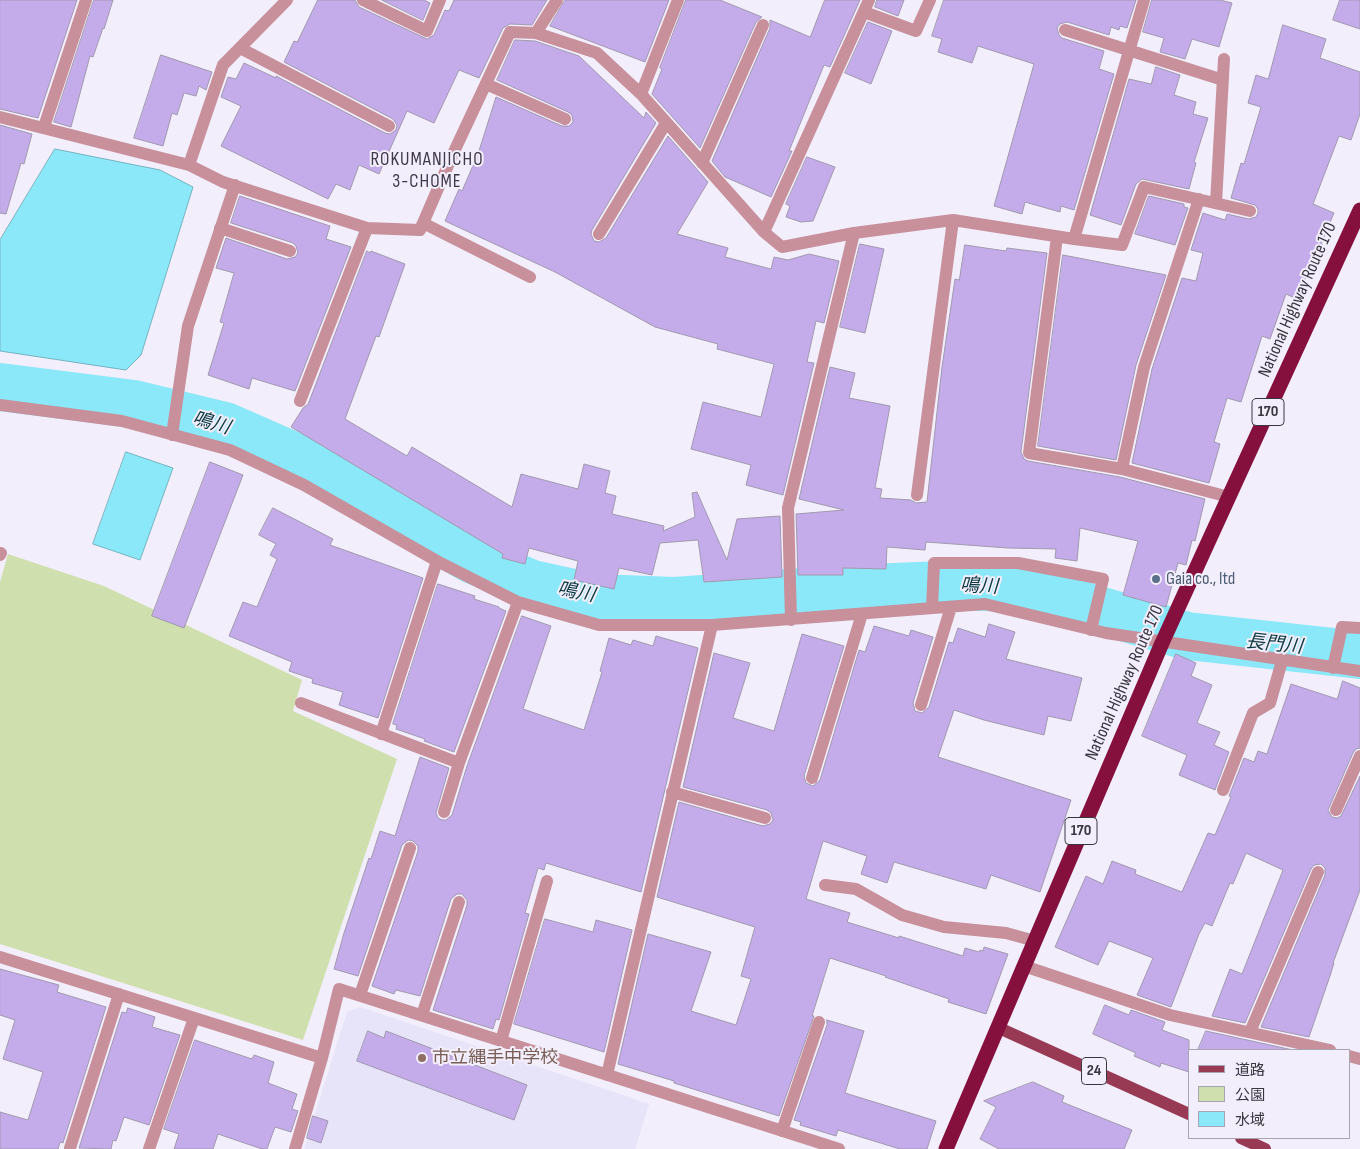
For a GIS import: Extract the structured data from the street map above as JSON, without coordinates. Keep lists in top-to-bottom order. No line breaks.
{"streets":{"highway":["National Highway Route 170","170"],"main road":["24"]},"crossings":[["National Highway Route 170","24"]],"districts":["ROKUMANJICHO 3-CHOME"],"water":["鳴川","長門川"],"places":["Gaia co., ltd","市立縄手中学校"],"legend":["道路","公園","水域"]}
